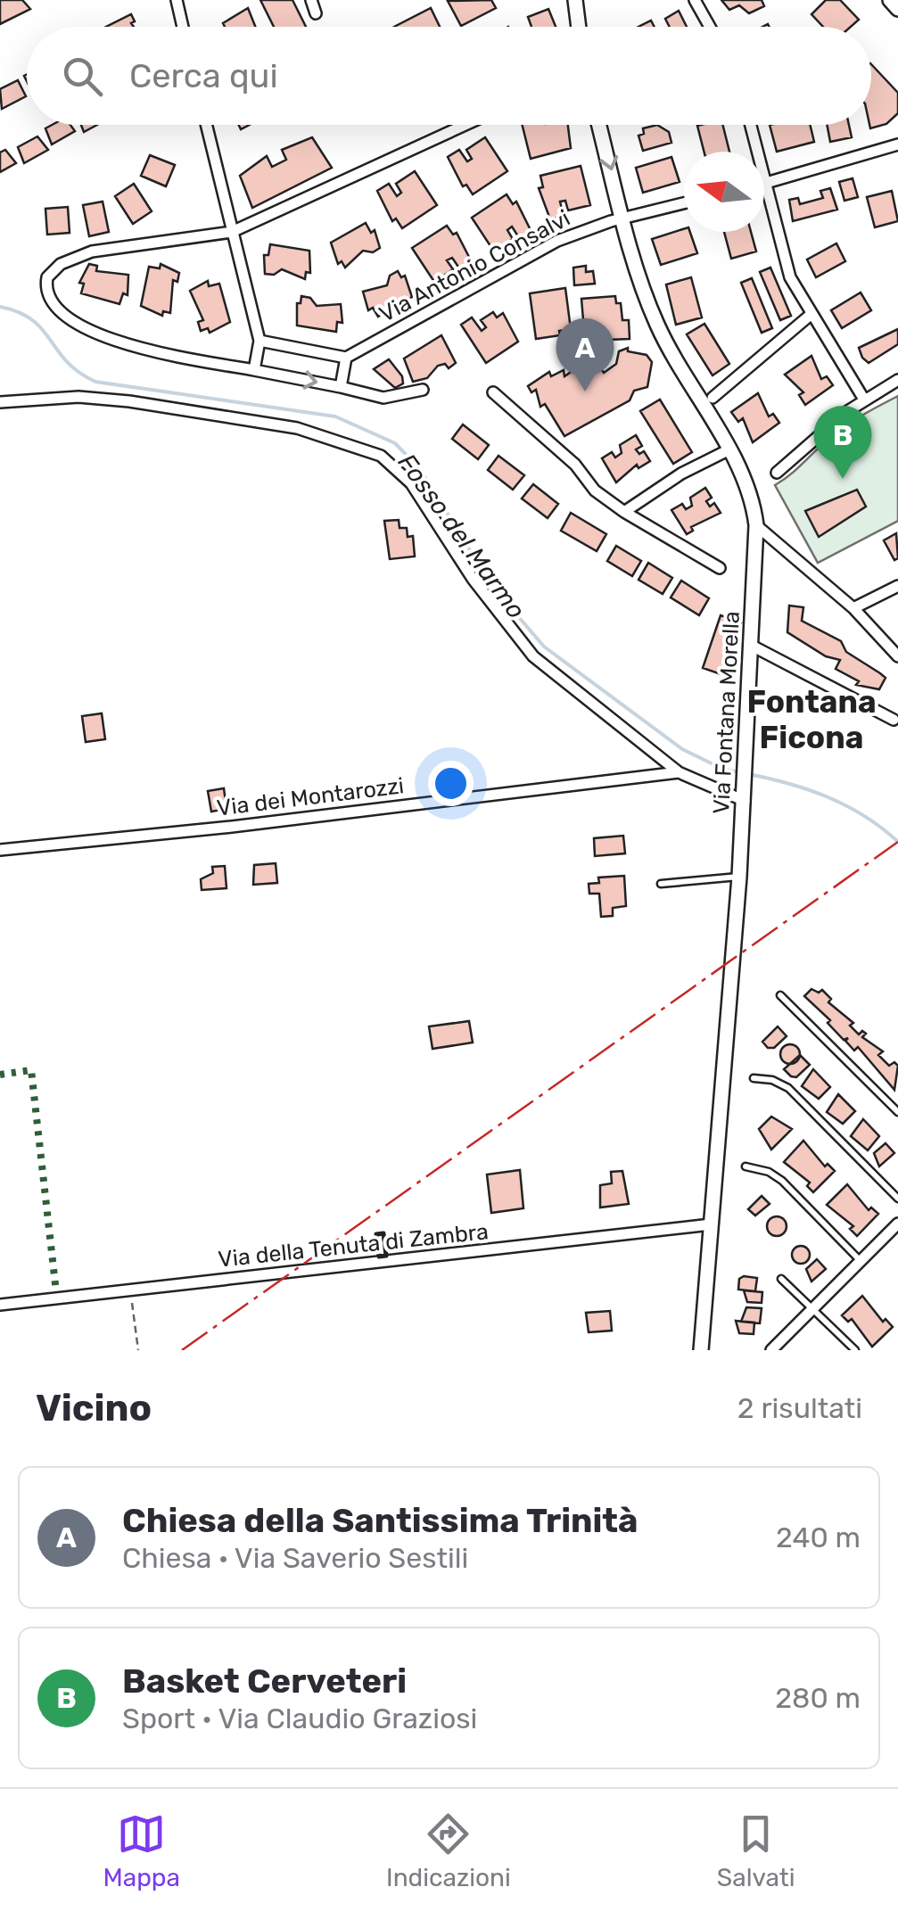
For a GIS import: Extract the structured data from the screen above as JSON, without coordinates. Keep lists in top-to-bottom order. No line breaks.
{"streets":{"street":["Via Antonio Consalvi","Via Fontana Morella","Via dei Montarozzi","Via della Tenuta di Zambra"]},"crossings":[["Via Antonio Consalvi","Via Fontana Morella"],["Via Fontana Morella","Via della Tenuta di Zambra"]],"districts":["Fontana Ficona"],"water":["Fosso del Marmo"],"north":"left","page":{"search":"Cerca qui","pins":["A","B"],"heading":["Vicino","2 risultati"],"list":[{"mark":"A","name":"Chiesa della Santissima Trinità","note":"Chiesa · Via Saverio Sestili","value":"240 m"},{"mark":"B","name":"Basket Cerveteri","note":"Sport · Via Claudio Graziosi","value":"280 m"}],"nav":["Mappa","Indicazioni","Salvati"]}}
